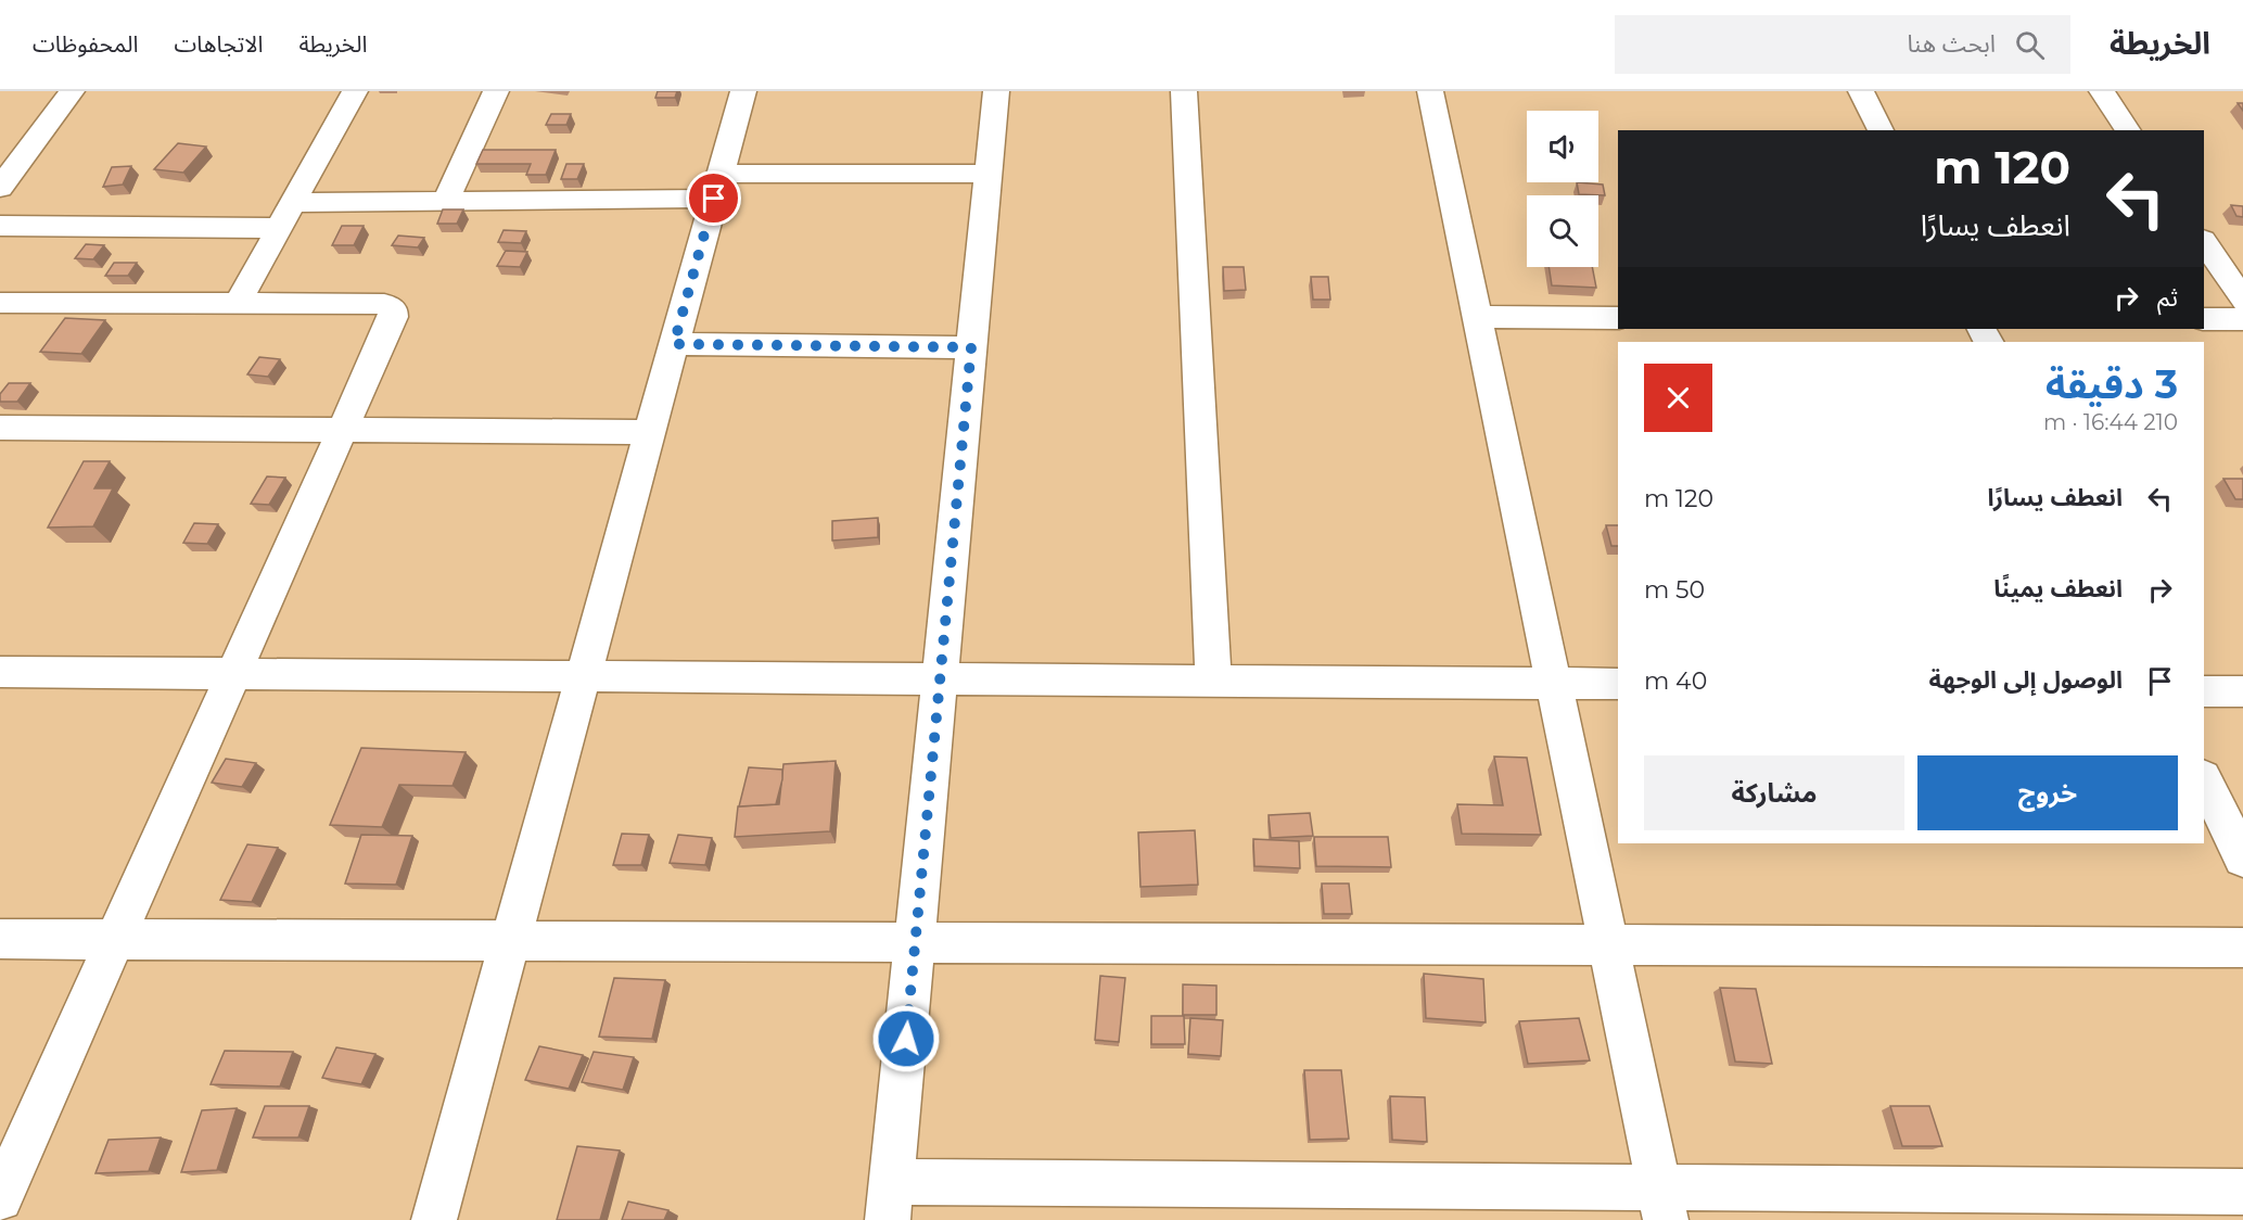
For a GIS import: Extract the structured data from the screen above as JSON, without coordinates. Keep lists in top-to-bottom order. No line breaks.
{"page":{"header":"الخريطة","search":"ابحث هنا","nav":["الخريطة","الاتجاهات","المحفوظات"],"turn":["120 m","انعطف يسارًا"],"then":"ثم","heading":["3 دقيقة","210 m · 16:44"],"list":[{"name":"انعطف يسارًا","value":"120 m"},{"name":"انعطف يمينًا","value":"50 m"},{"name":"الوصول إلى الوجهة","value":"40 m"}],"buttons":["خروج","مشاركة"]}}
